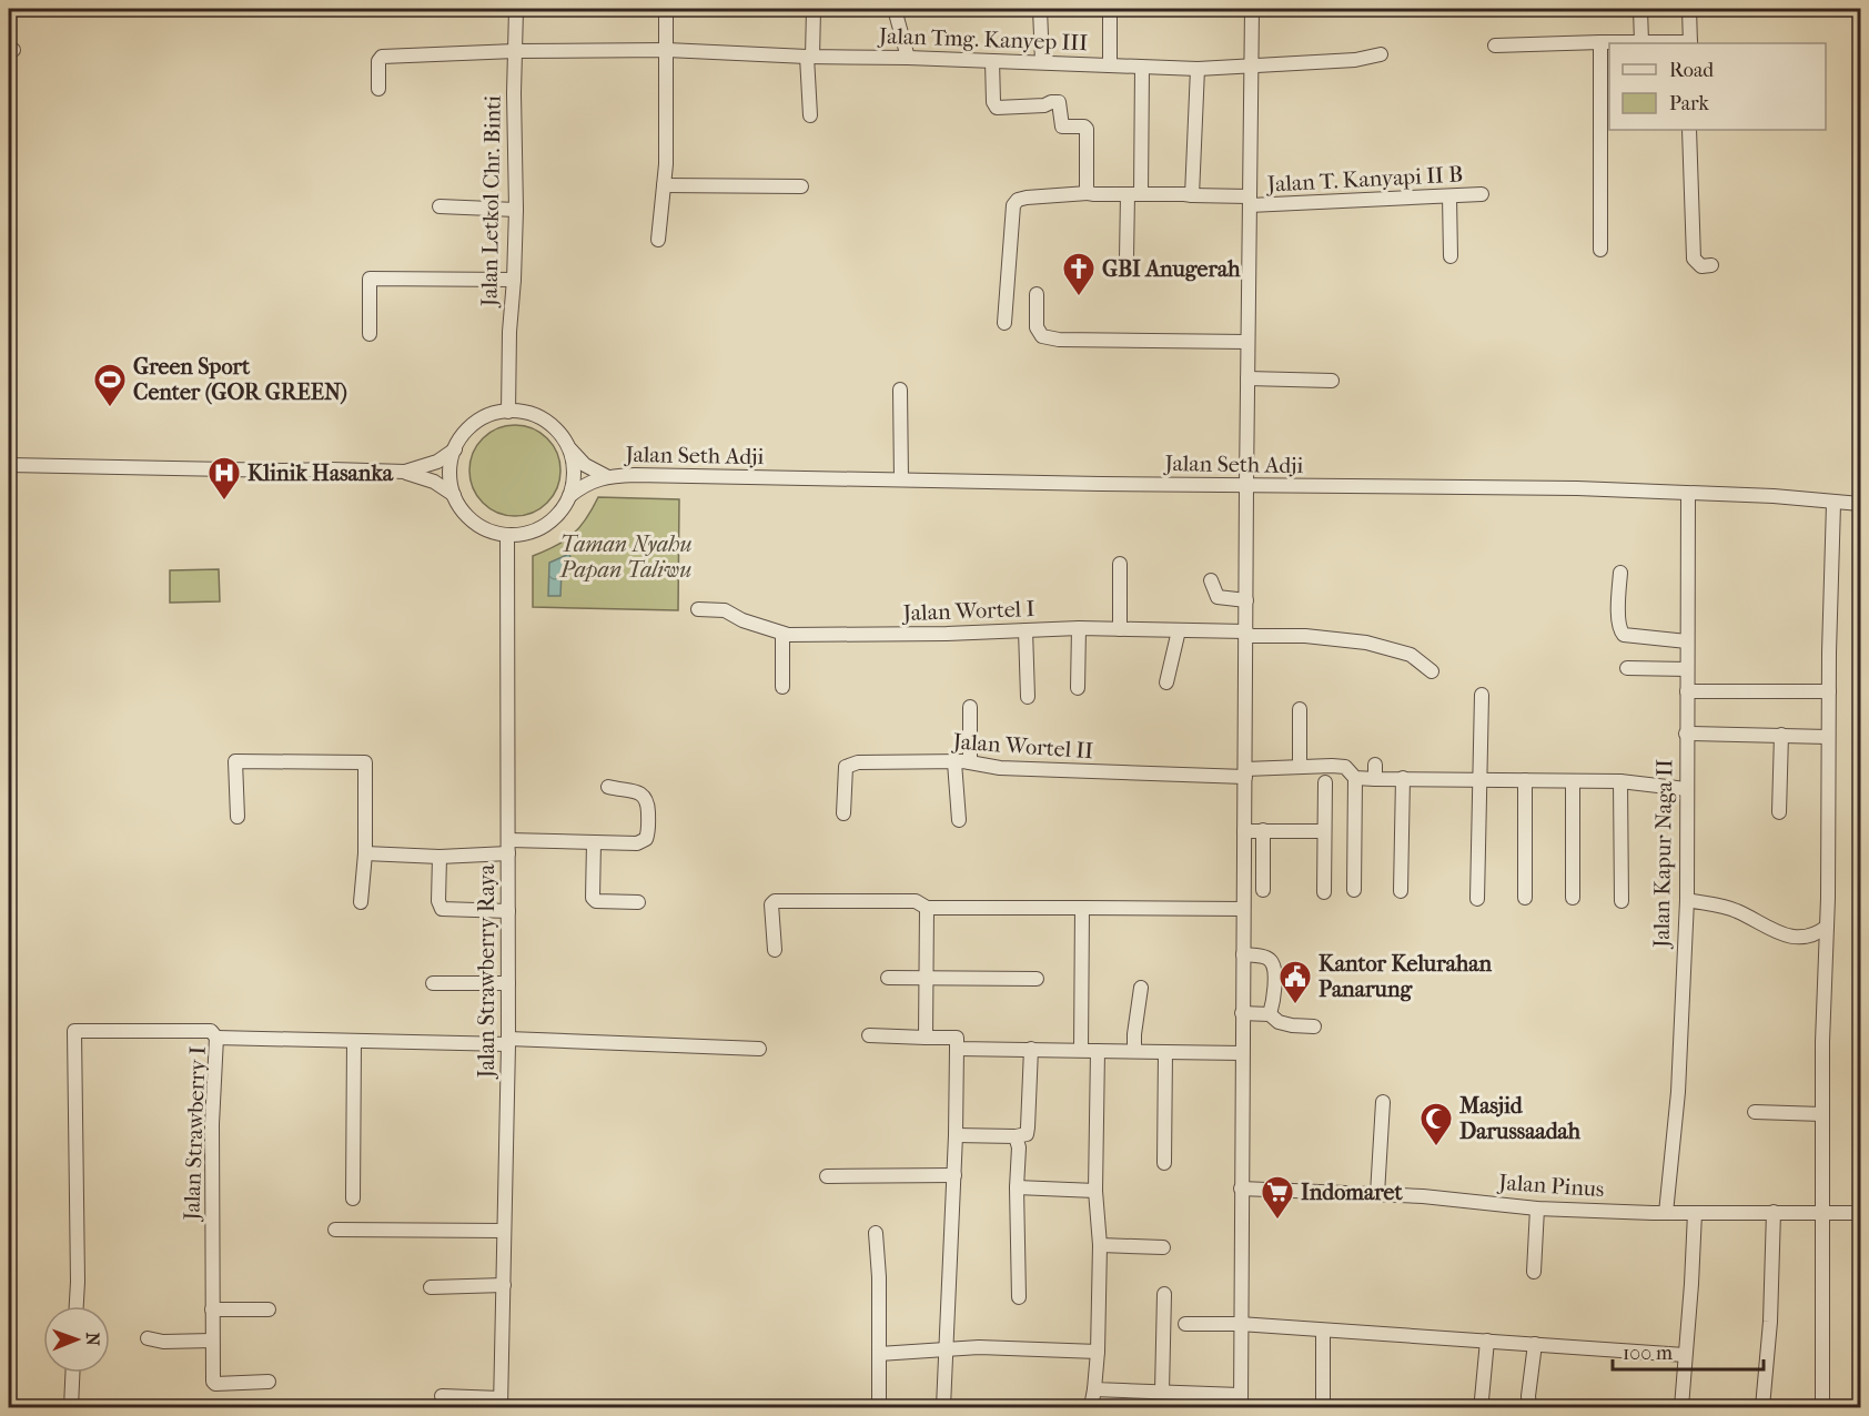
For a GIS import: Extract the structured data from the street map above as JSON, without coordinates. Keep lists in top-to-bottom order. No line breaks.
{"streets":{"street":["Jalan Tmg. Kanyep III","Jalan T. Kanyapi II B","Jalan Letkol Chr. Binti","Jalan Seth Adji","Jalan Wortel I","Jalan Wortel II","Jalan Kapur Naga II","Jalan Strawberry Raya","Jalan Strawberry I","Jalan Pinus"]},"crossings":[["Jalan Tmg. Kanyep III","Jalan Letkol Chr. Binti"],["Jalan Letkol Chr. Binti","Jalan Strawberry Raya"],["Jalan Seth Adji","Jalan Kapur Naga II"],["Jalan Kapur Naga II","Jalan Pinus"],["Jalan Strawberry Raya","Jalan Strawberry I"]],"parks":["Taman Nyahu Papan Taliwu"],"places":{"church":["GBI Anugerah"],"sports":["Green Sport Center (GOR GREEN)"],"hospital":["Klinik Hasanka"],"public building":["Kantor Kelurahan Panarung"],"mosque":["Masjid Darussaadah"],"supermarket":["Indomaret"]},"legend":["Road","Park"],"scale_bar":"100 m","north":"right"}
